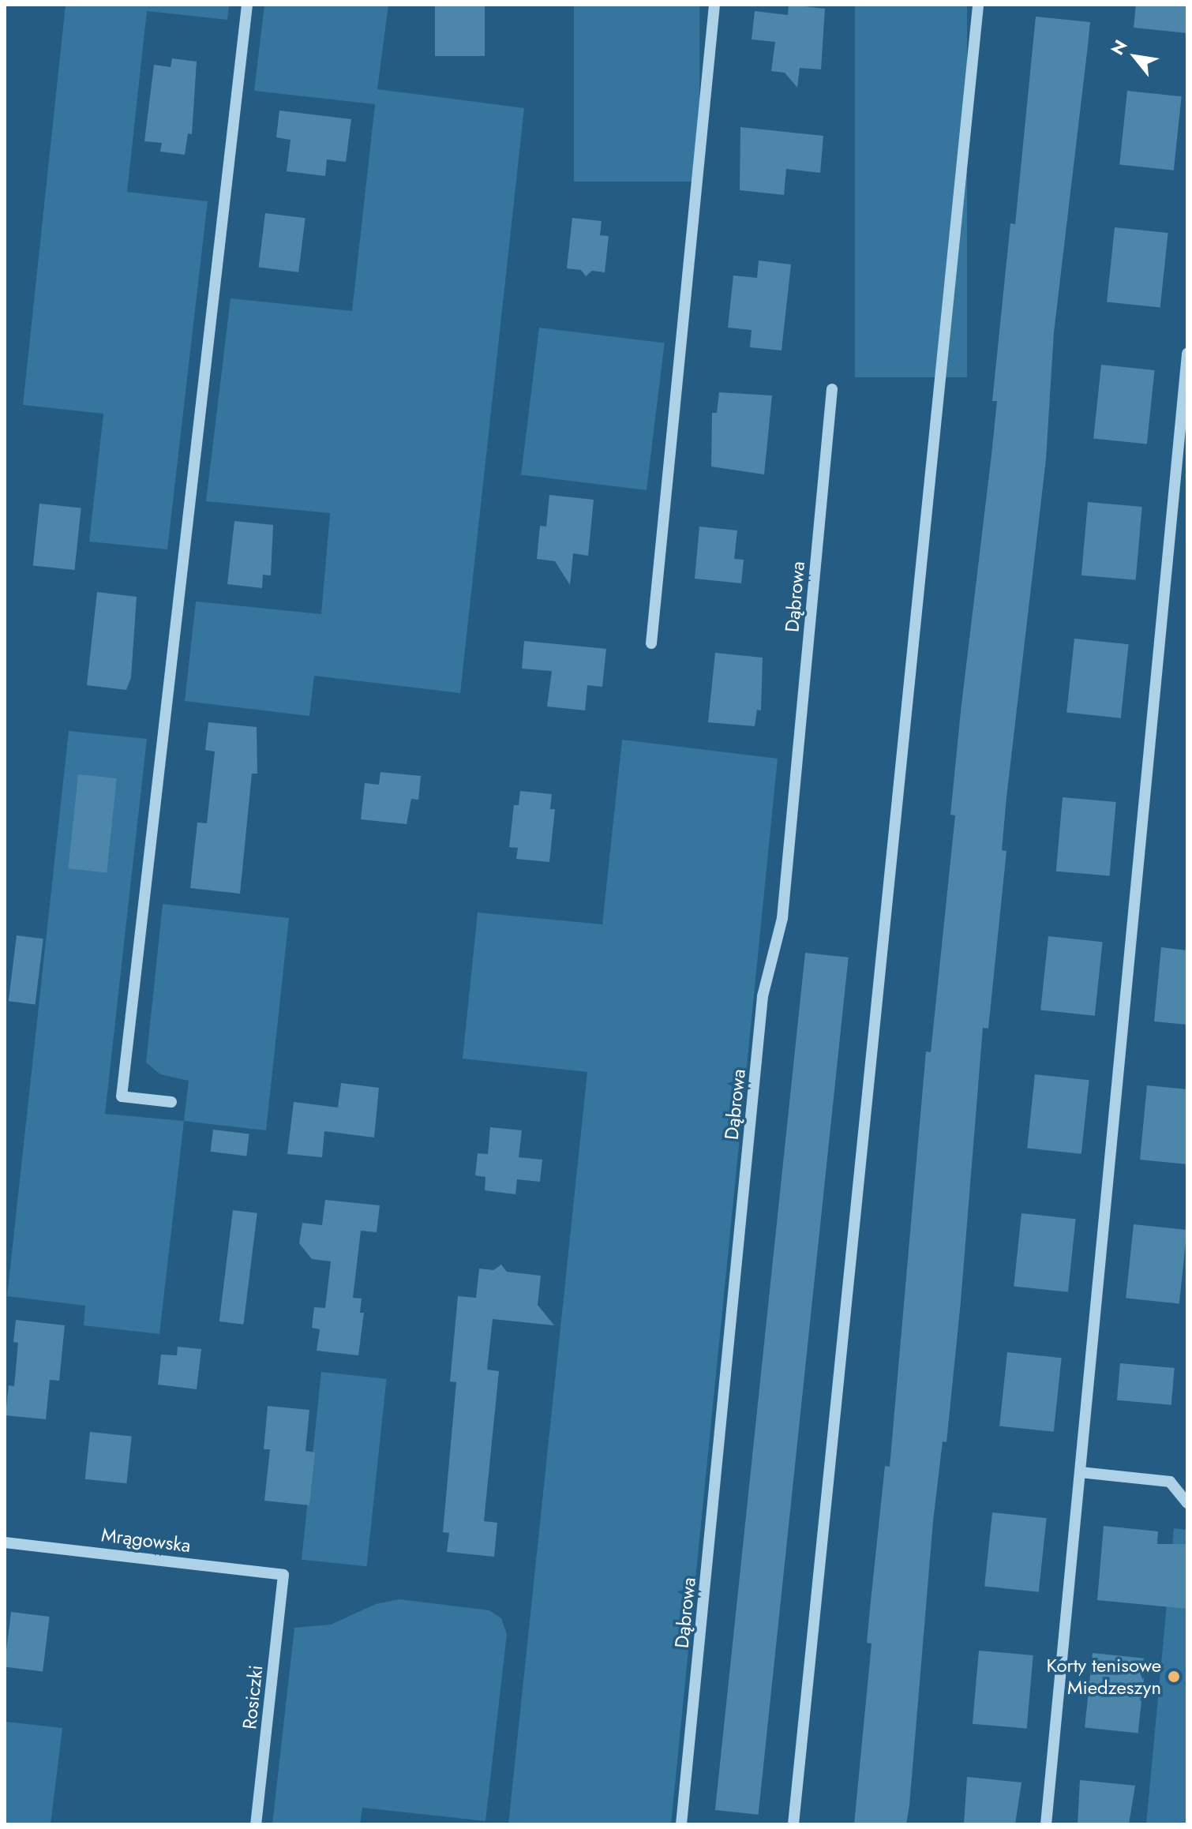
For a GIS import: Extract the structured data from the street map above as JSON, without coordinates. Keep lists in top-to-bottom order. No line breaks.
{"streets":{"street":["Dąbrowa","Mrągowska","Rosiczki"]},"crossings":[["Mrągowska","Rosiczki"]],"places":["Korty tenisowe Miedzeszyn"],"north":"top left"}
